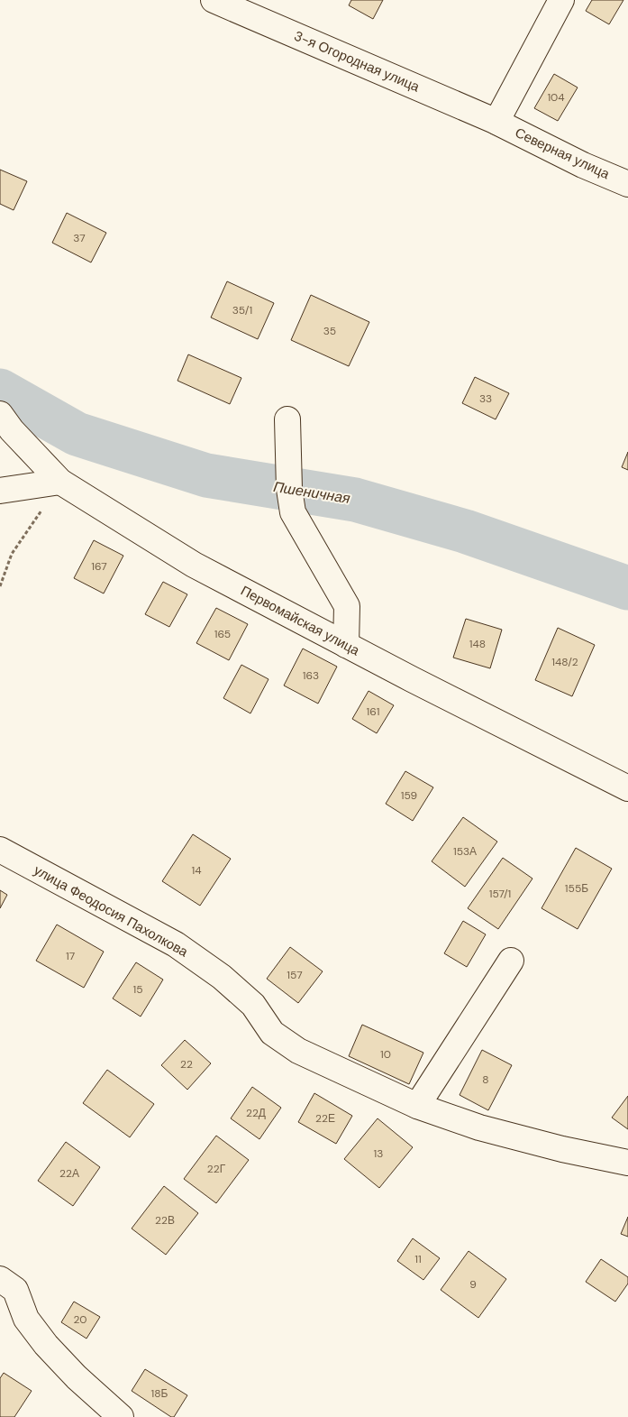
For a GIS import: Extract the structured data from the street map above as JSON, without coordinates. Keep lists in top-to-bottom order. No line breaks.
{"streets":{"street":["3-я Огородная улица","Северная улица","Первомайская улица","улица Феодосия Пахолкова"]},"crossings":[["3-я Огородная улица","Северная улица"]],"water":["Пшеничная"],"house_numbers":["104","37","35/1","35","33","167","165","148","148/2","163","161","159","153А","14","155Б","157/1","17","157","15","10","22","8","22Д","22Е","13","22Г","22А","22В","11","9","20","18Б"]}
